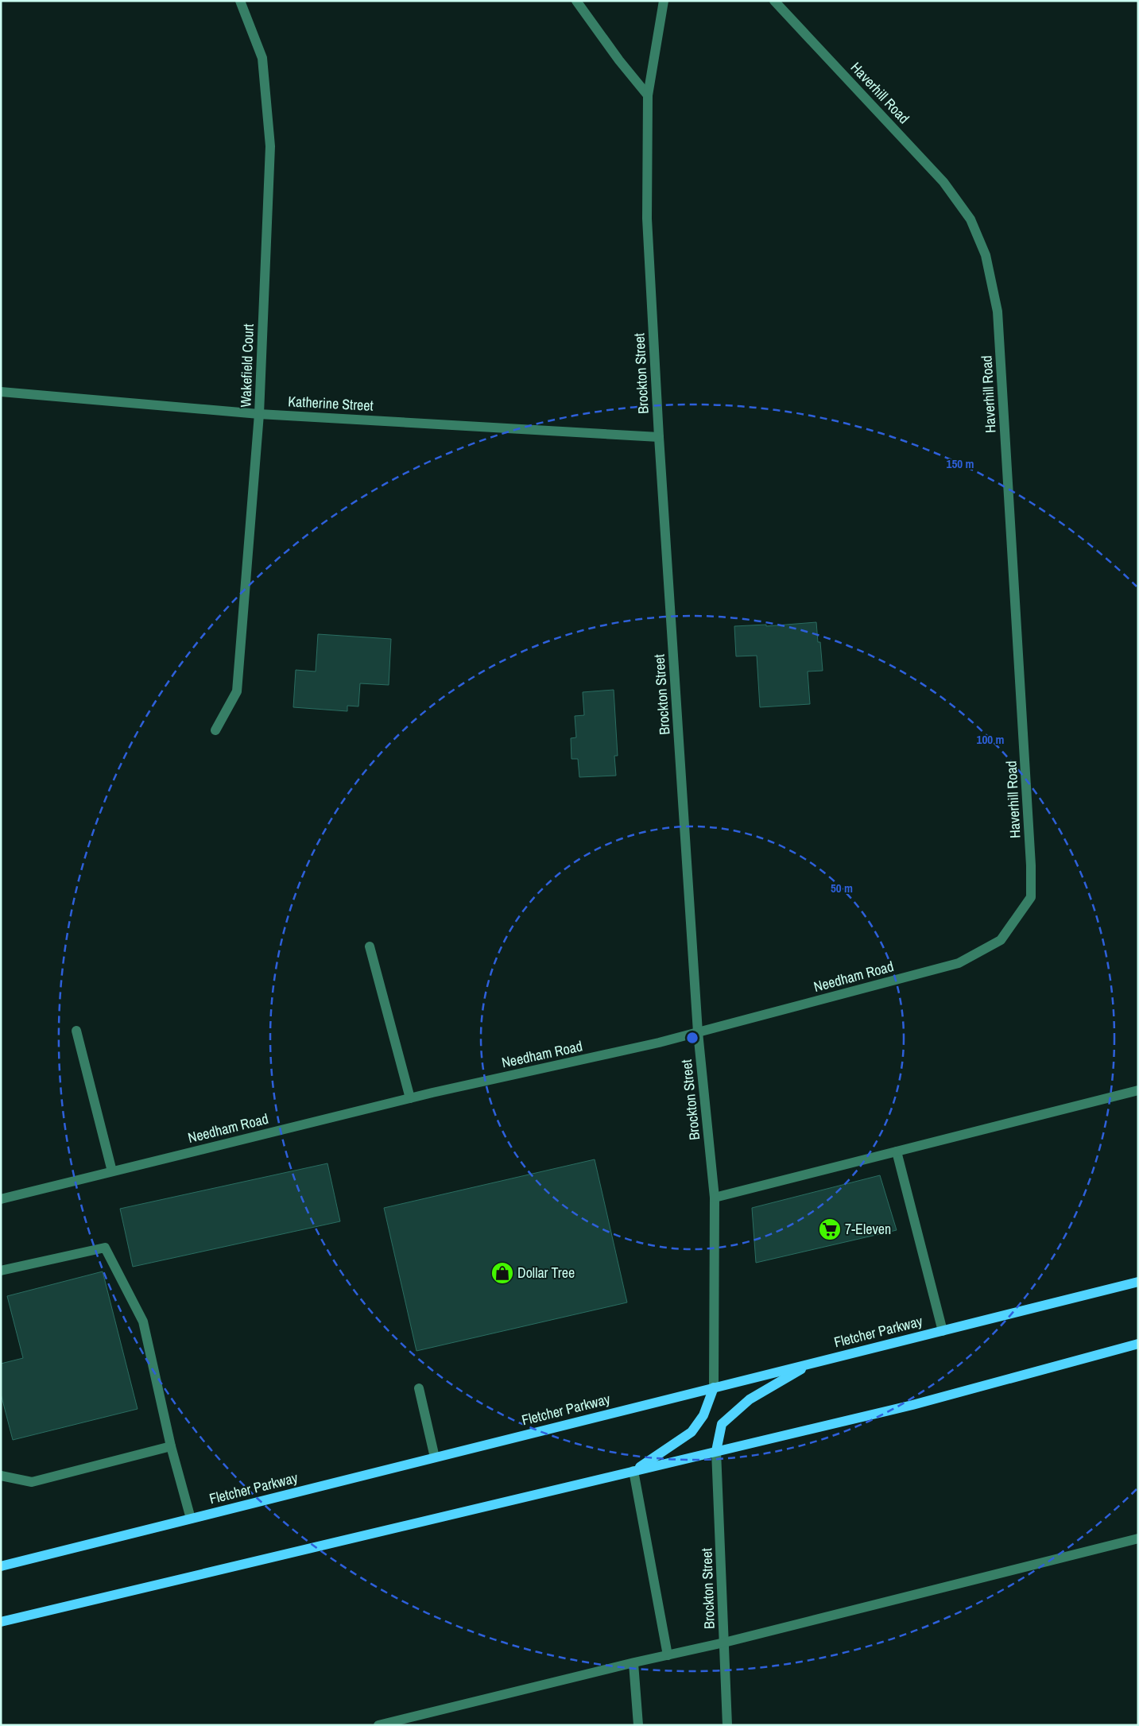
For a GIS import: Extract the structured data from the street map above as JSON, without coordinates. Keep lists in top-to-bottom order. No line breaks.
{"streets":{"main road":["Fletcher Parkway"],"street":["Haverhill Road","Wakefield Court","Brockton Street","Katherine Street","Needham Road"]},"crossings":[["Haverhill Road","Needham Road"],["Wakefield Court","Katherine Street"],["Brockton Street","Katherine Street"],["Brockton Street","Needham Road"],["Brockton Street","Fletcher Parkway"]],"places":{"supermarket":["7-Eleven"],"shop":["Dollar Tree"]},"rings":["150 m","100 m","50 m"]}
